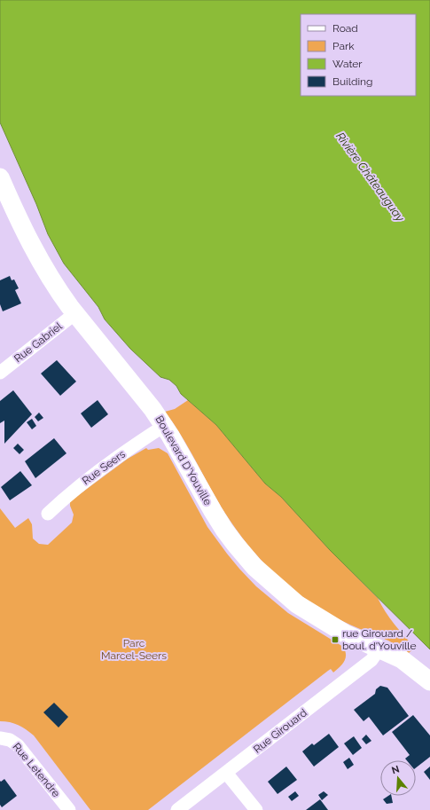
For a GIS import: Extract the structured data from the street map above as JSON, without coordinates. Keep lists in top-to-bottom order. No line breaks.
{"streets":{"street":["Rue Gabriel","Boulevard D'Youville","Rue Seers","Rue Girouard","Rue Letendre"]},"crossings":[["Rue Gabriel","Boulevard D'Youville"],["Boulevard D'Youville","Rue Seers"],["Boulevard D'Youville","Rue Girouard"]],"water":["Rivière Châteauguay"],"parks":["Parc Marcel-Seers"],"places":{"transit":["rue Girouard / boul. d'Youville"]},"legend":["Road","Park","Water","Building"],"north":"top"}
